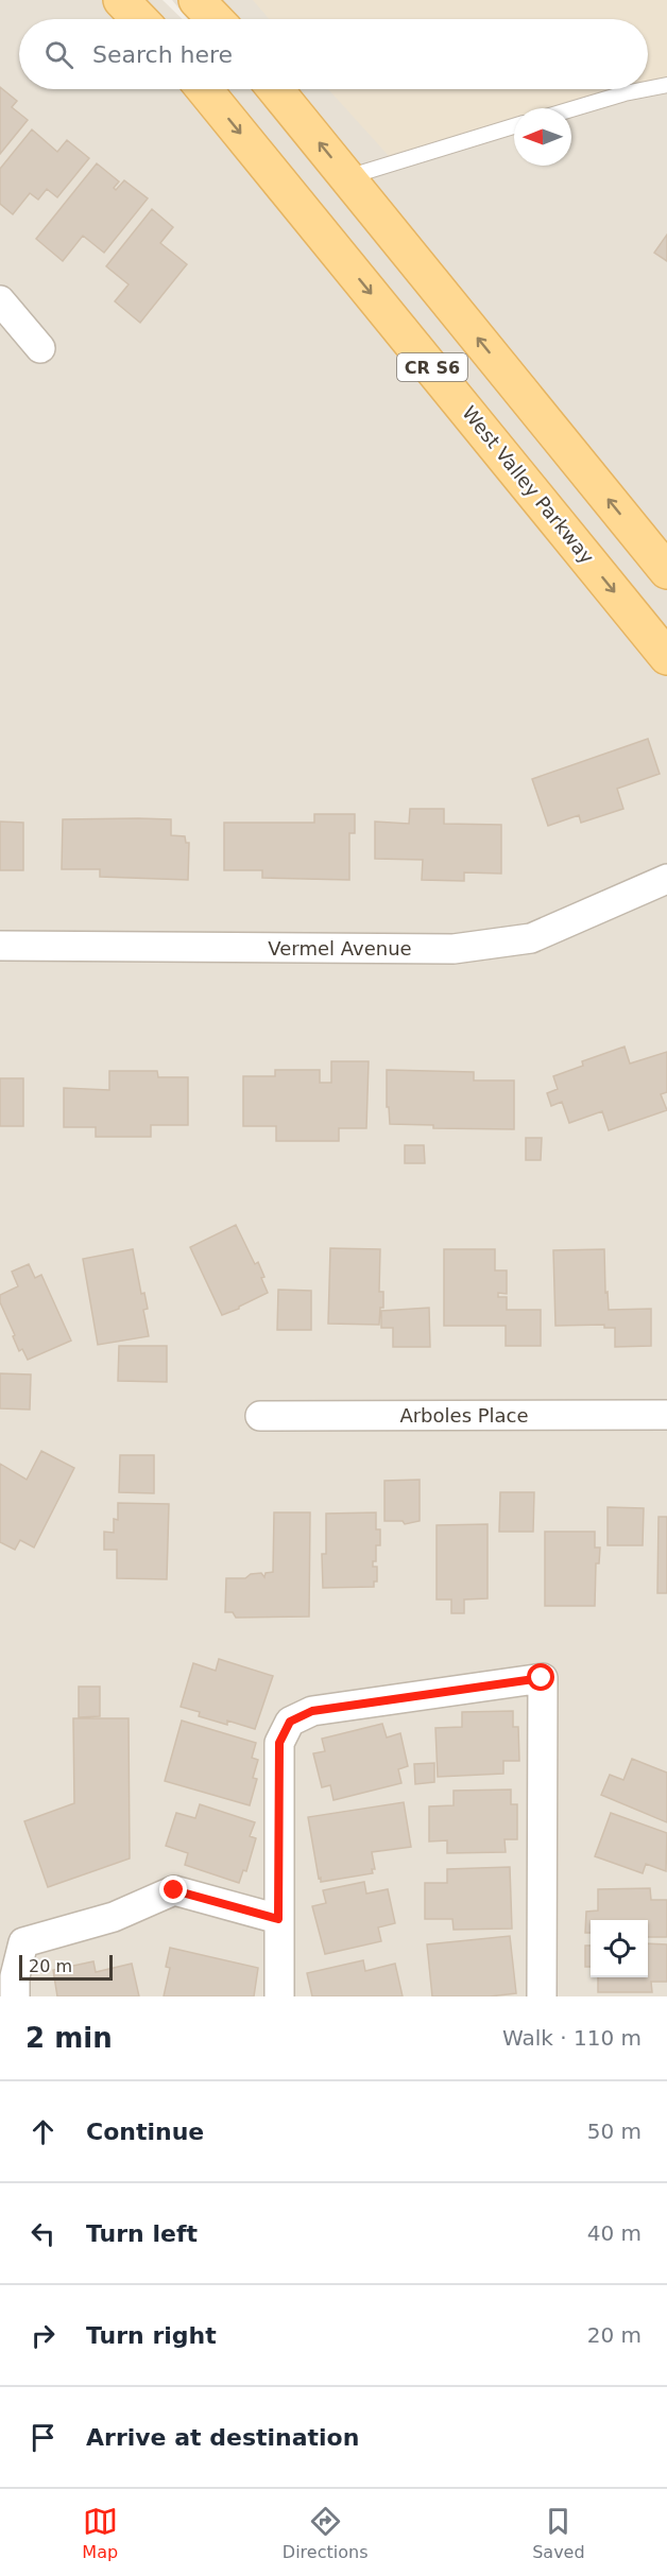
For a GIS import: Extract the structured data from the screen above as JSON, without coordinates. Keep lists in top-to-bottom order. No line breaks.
{"streets":{"main road":["CR S6","West Valley Parkway"],"street":["Vermel Avenue","Arboles Place"]},"scale_bar":"20 m","north":"left","page":{"search":"Search here","scale":"20 m","heading":["2 min","Walk · 110 m"],"list":[["Continue","50 m"],["Turn left","40 m"],["Turn right","20 m"],"Arrive at destination"],"nav":["Map","Directions","Saved"]}}
